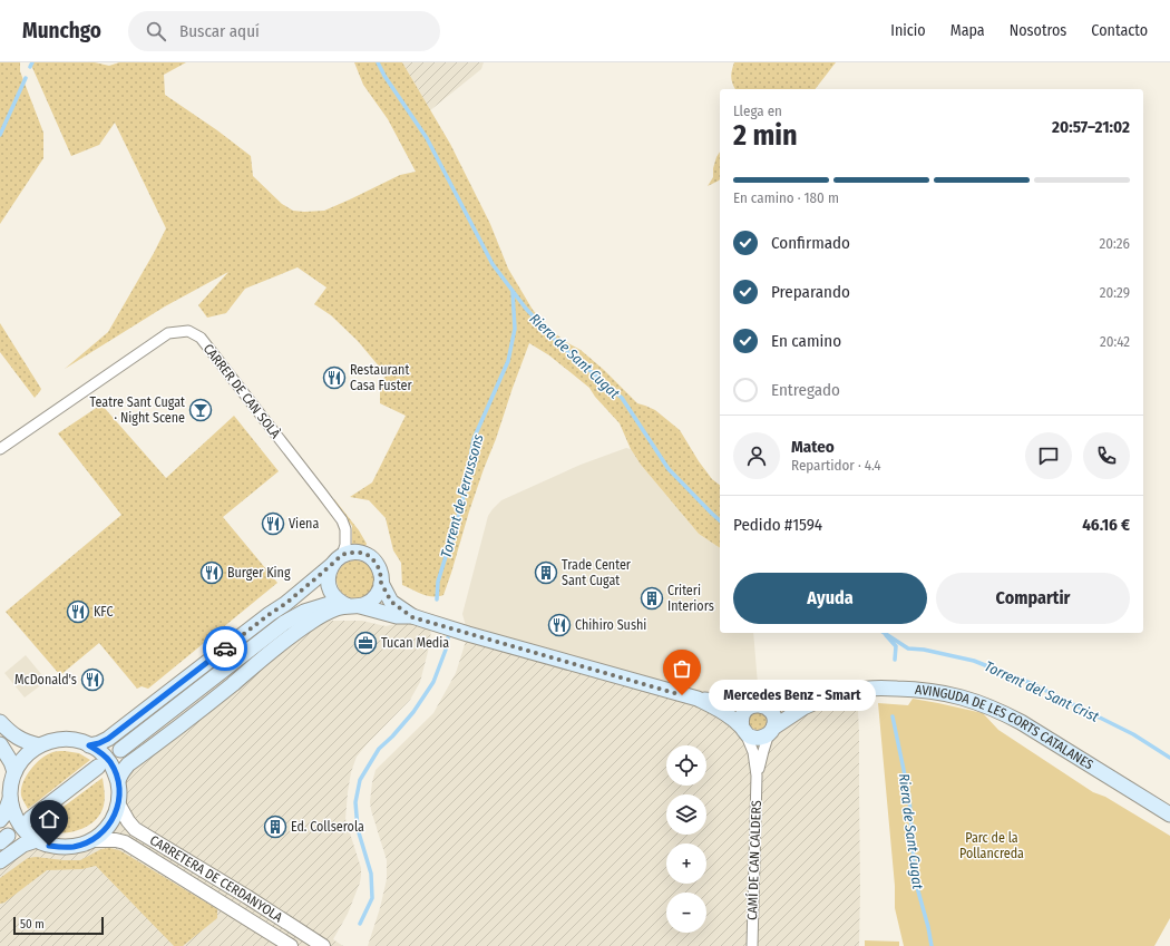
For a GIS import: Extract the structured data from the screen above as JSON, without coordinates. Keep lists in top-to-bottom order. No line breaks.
{"streets":{"main road":["AVINGUDA DE LES CORTS CATALANES"],"street":["CARRER DE CAN SOLÀ","CAMÍ DE CAN CALDERS","CARRETERA DE CERDANYOLA"]},"crossings":[["CARRER DE CAN SOLÀ","AVINGUDA DE LES CORTS CATALANES"],["AVINGUDA DE LES CORTS CATALANES","CAMÍ DE CAN CALDERS"]],"water":["Riera de Sant Cugat","Torrent de Ferrussons","Torrent del Sant Crist"],"parks":["Parc de la Pollancreda"],"places":{"restaurant":["Restaurant Casa Fuster","Viena","Burger King","KFC","Chihiro Sushi","McDonald's"],"bar":["Teatre Sant Cugat · Night Scene"],"building":["Trade Center Sant Cugat","Criteri Interiors","Ed. Collserola"],"office":["Tucan Media"],"other":["Mercedes Benz - Smart"]},"scale_bar":"50 m","page":{"header":"Munchgo","search":"Buscar aquí","nav":["Inicio","Mapa","Nosotros","Contacto"],"heading":["2 min","Llega en","20:57–21:02"],"panel":["Mateo","Repartidor · 4.4","Pedido #1594","46.16 €"],"bar":"En camino · 180 m","list":[["Confirmado","20:26"],["Preparando","20:29"],["En camino","20:42"],"Entregado"],"buttons":["Ayuda","Compartir"],"bubble":"Mercedes Benz - Smart","map_buttons":["+","−"],"scale":"50 m"}}
